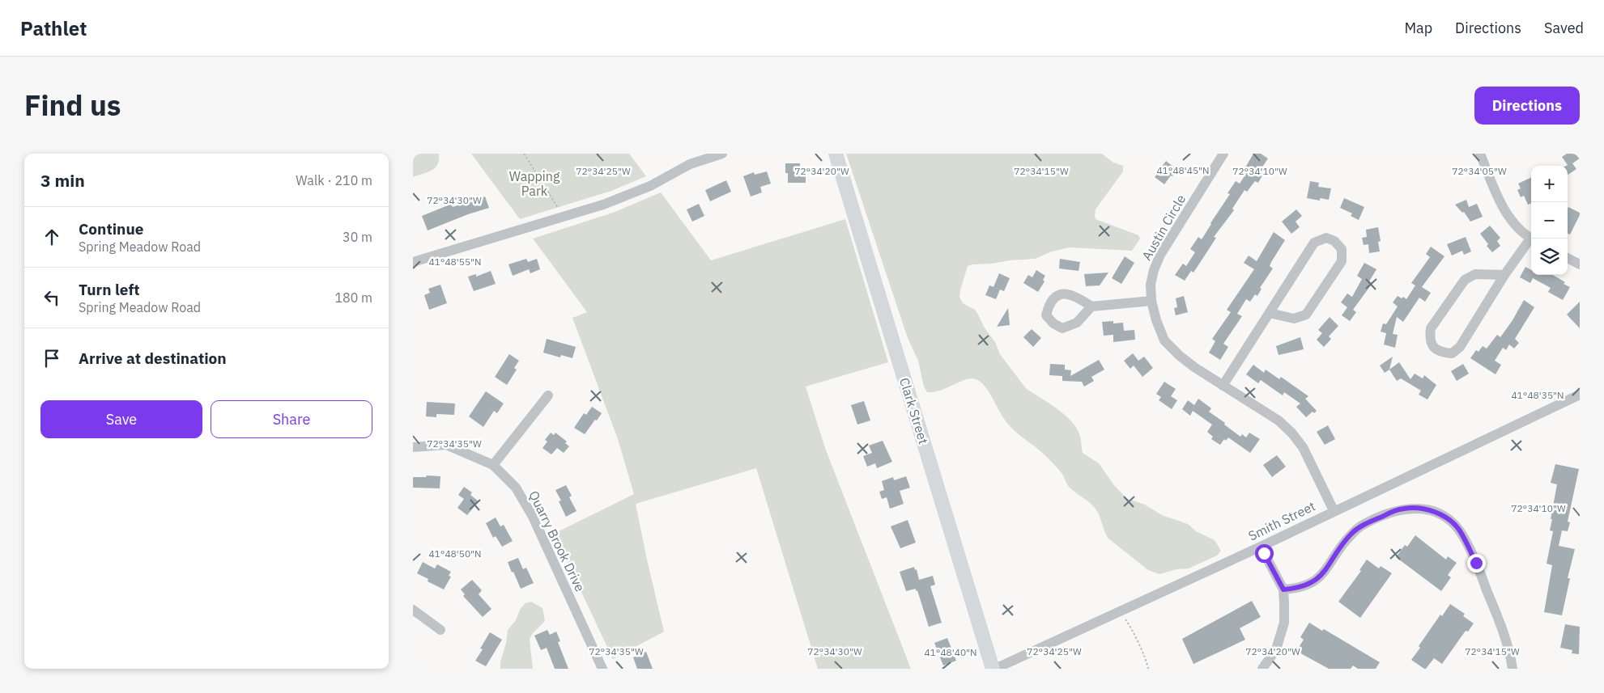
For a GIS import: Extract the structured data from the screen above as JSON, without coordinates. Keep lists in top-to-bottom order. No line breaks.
{"streets":{"main road":["Clark Street"],"street":["Austin Circle","Smith Street","Quarry Brook Drive"]},"crossings":[["Austin Circle","Smith Street"],["Clark Street","Smith Street"]],"parks":["Wapping Park"],"page":{"header":"Pathlet","nav":["Map","Directions","Saved"],"title":"Find us","buttons":["Directions",["Save","Share"]],"heading":["3 min","Walk · 210 m"],"map_buttons":["+","−"],"list":[["Continue","Spring Meadow Road","30 m"],["Turn left","Spring Meadow Road","180 m"],"Arrive at destination"]},"coordinates":["41°48'45\"N","72°34'25\"W","72°34'20\"W","72°34'15\"W","72°34'10\"W","72°34'05\"W","72°34'30\"W","41°48'55\"N","41°48'35\"N","72°34'35\"W","41°48'50\"N","41°48'40\"N"]}
